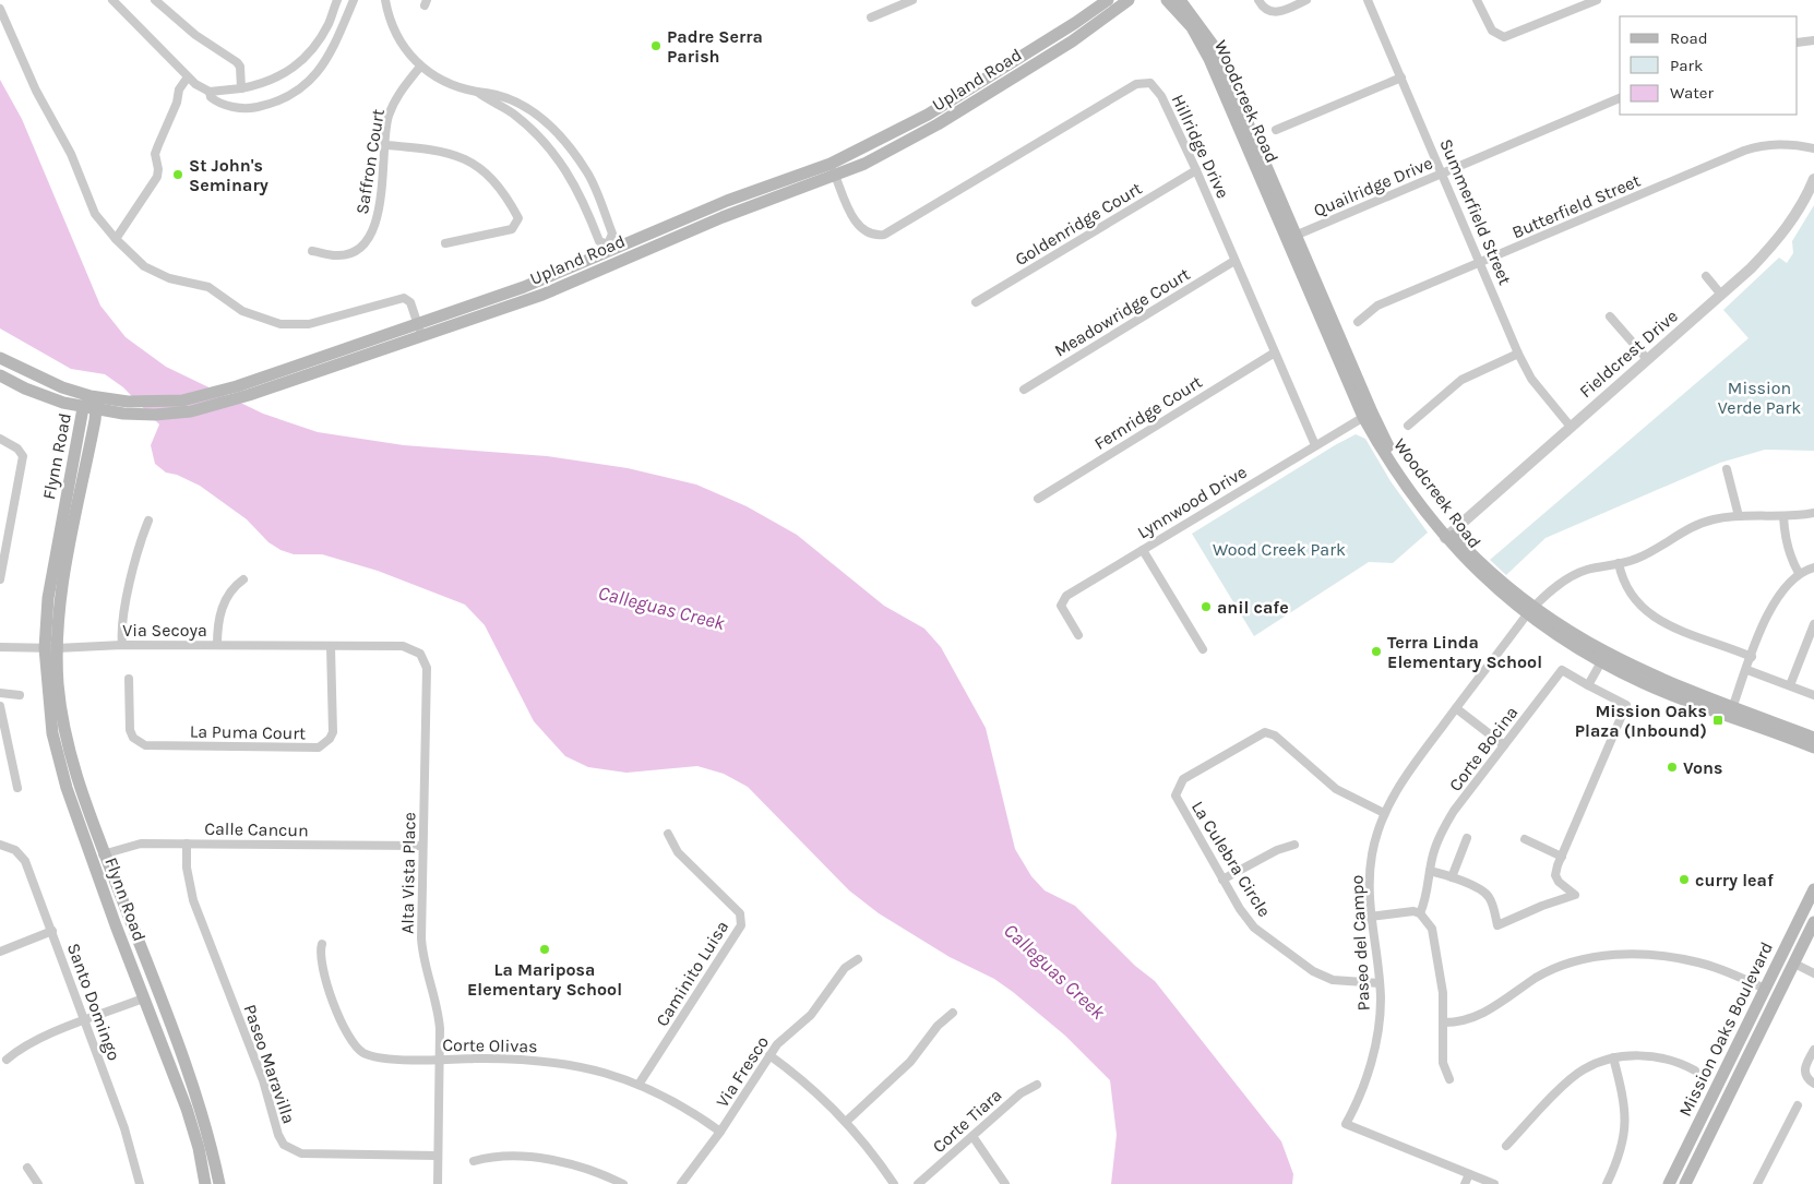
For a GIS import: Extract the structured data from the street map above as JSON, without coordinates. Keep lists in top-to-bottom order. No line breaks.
{"streets":{"main road":["Upland Road","Woodcreek Road","Flynn Road","Mission Oaks Boulevard"],"street":["Hillridge Drive","Saffron Court","Quailridge Drive","Butterfield Street","Summerfield Street","Goldenridge Court","Meadowridge Court","Fieldcrest Drive","Fernridge Court","Lynnwood Drive","Via Secoya","La Puma Court","Corte Bocina","Calle Cancun","La Culebra Circle","Alta Vista Place","Paseo del Campo","Caminito Luisa","Santo Domingo","Corte Olivas","Paseo Maravilla","Via Fresco","Corte Tiara"]},"crossings":[["Upland Road","Hillridge Drive"],["Upland Road","Flynn Road"],["Woodcreek Road","Quailridge Drive"],["Woodcreek Road","Fieldcrest Drive"],["Woodcreek Road","Lynnwood Drive"],["Woodcreek Road","Paseo del Campo"],["Hillridge Drive","Goldenridge Court"],["Hillridge Drive","Meadowridge Court"],["Hillridge Drive","Fernridge Court"],["Hillridge Drive","Lynnwood Drive"],["Quailridge Drive","Summerfield Street"],["Butterfield Street","Summerfield Street"],["Summerfield Street","Fieldcrest Drive"],["Flynn Road","Via Secoya"],["Flynn Road","Calle Cancun"],["Via Secoya","La Puma Court"],["Via Secoya","Alta Vista Place"],["La Puma Court","Alta Vista Place"],["Calle Cancun","Alta Vista Place"],["Calle Cancun","Paseo Maravilla"],["La Culebra Circle","Paseo del Campo"],["Alta Vista Place","Corte Olivas"],["Alta Vista Place","Paseo Maravilla"],["Caminito Luisa","Corte Olivas"],["Corte Olivas","Via Fresco"]],"water":["Calleguas Creek"],"parks":["Mission Verde Park","Wood Creek Park"],"places":{"other":["Padre Serra Parish","St John's Seminary","anil cafe","Terra Linda Elementary School","Vons","curry leaf","La Mariposa Elementary School"],"transit":["Mission Oaks Plaza (Inbound)"]},"legend":["Road","Park","Water"]}
